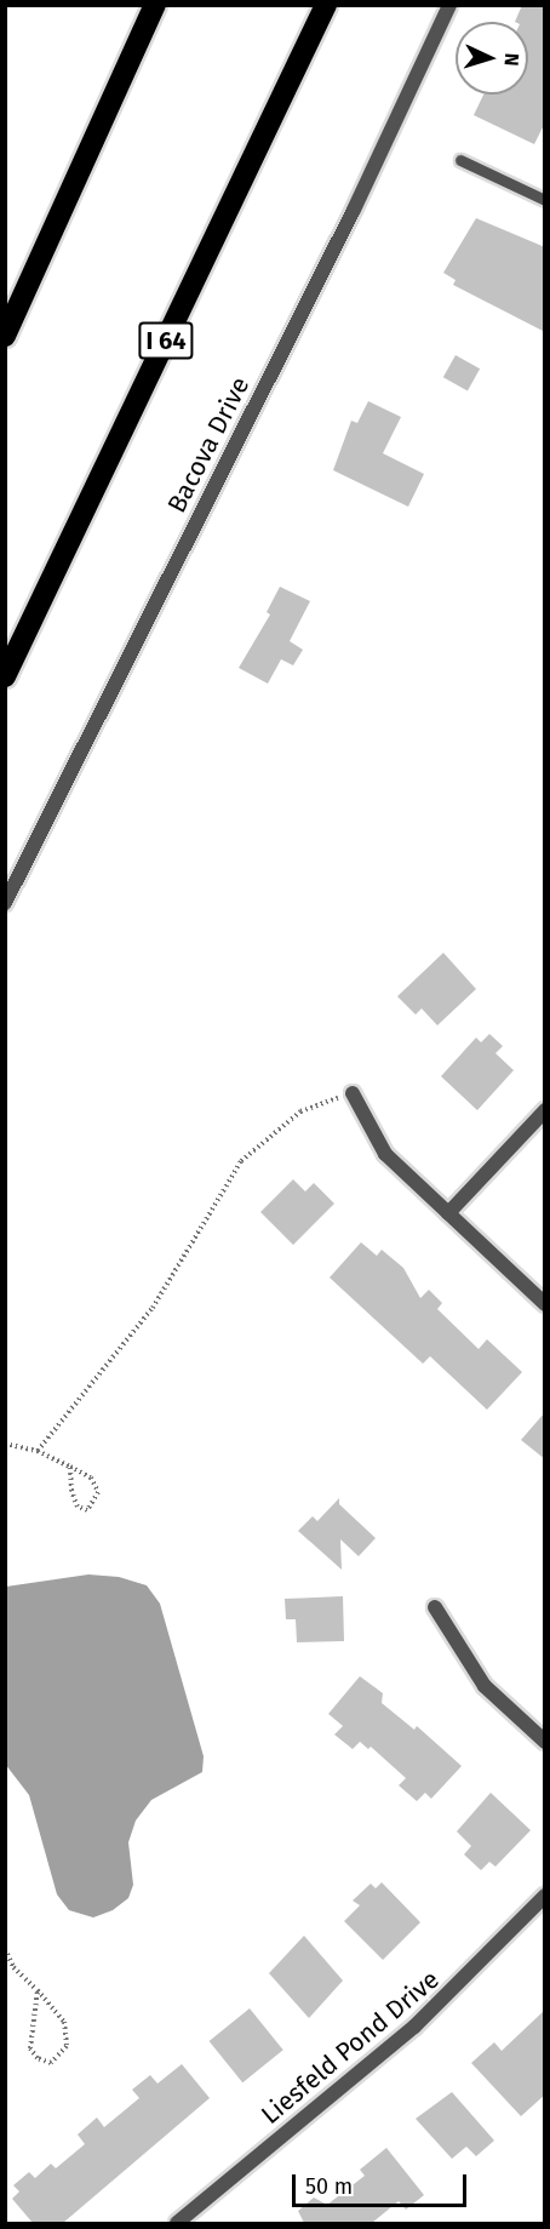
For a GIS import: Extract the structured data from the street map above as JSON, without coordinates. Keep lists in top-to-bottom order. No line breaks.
{"streets":{"highway":["I 64"],"street":["Bacova Drive","Liesfeld Pond Drive"]},"scale_bar":"50 m","north":"right"}
